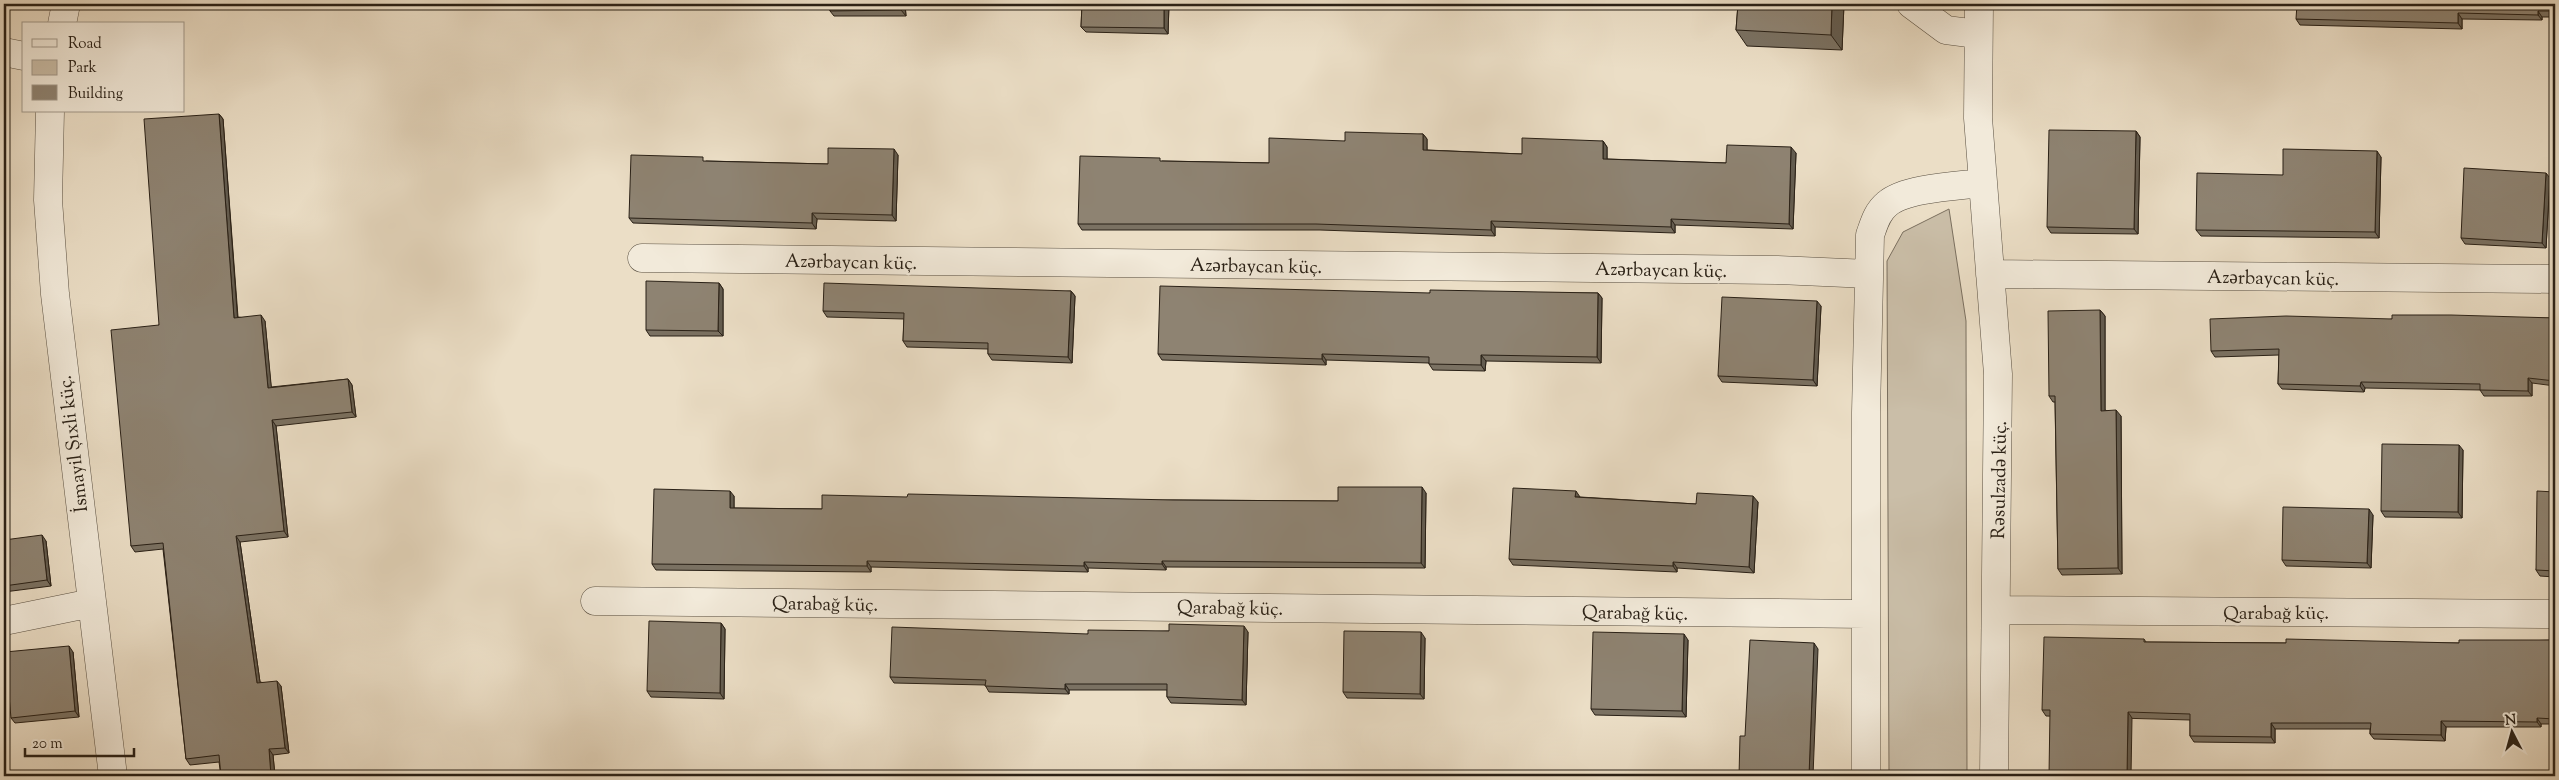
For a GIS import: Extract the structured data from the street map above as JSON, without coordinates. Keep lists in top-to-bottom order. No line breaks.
{"streets":{"street":["Azərbaycan küç.","İsmayil Şıxli küç.","Rəsulzadə küç.","Qarabağ küç."]},"crossings":[["Azərbaycan küç.","Rəsulzadə küç."],["Rəsulzadə küç.","Qarabağ küç."]],"legend":["Road","Park","Building"],"scale_bar":"20 m","north":"top"}
